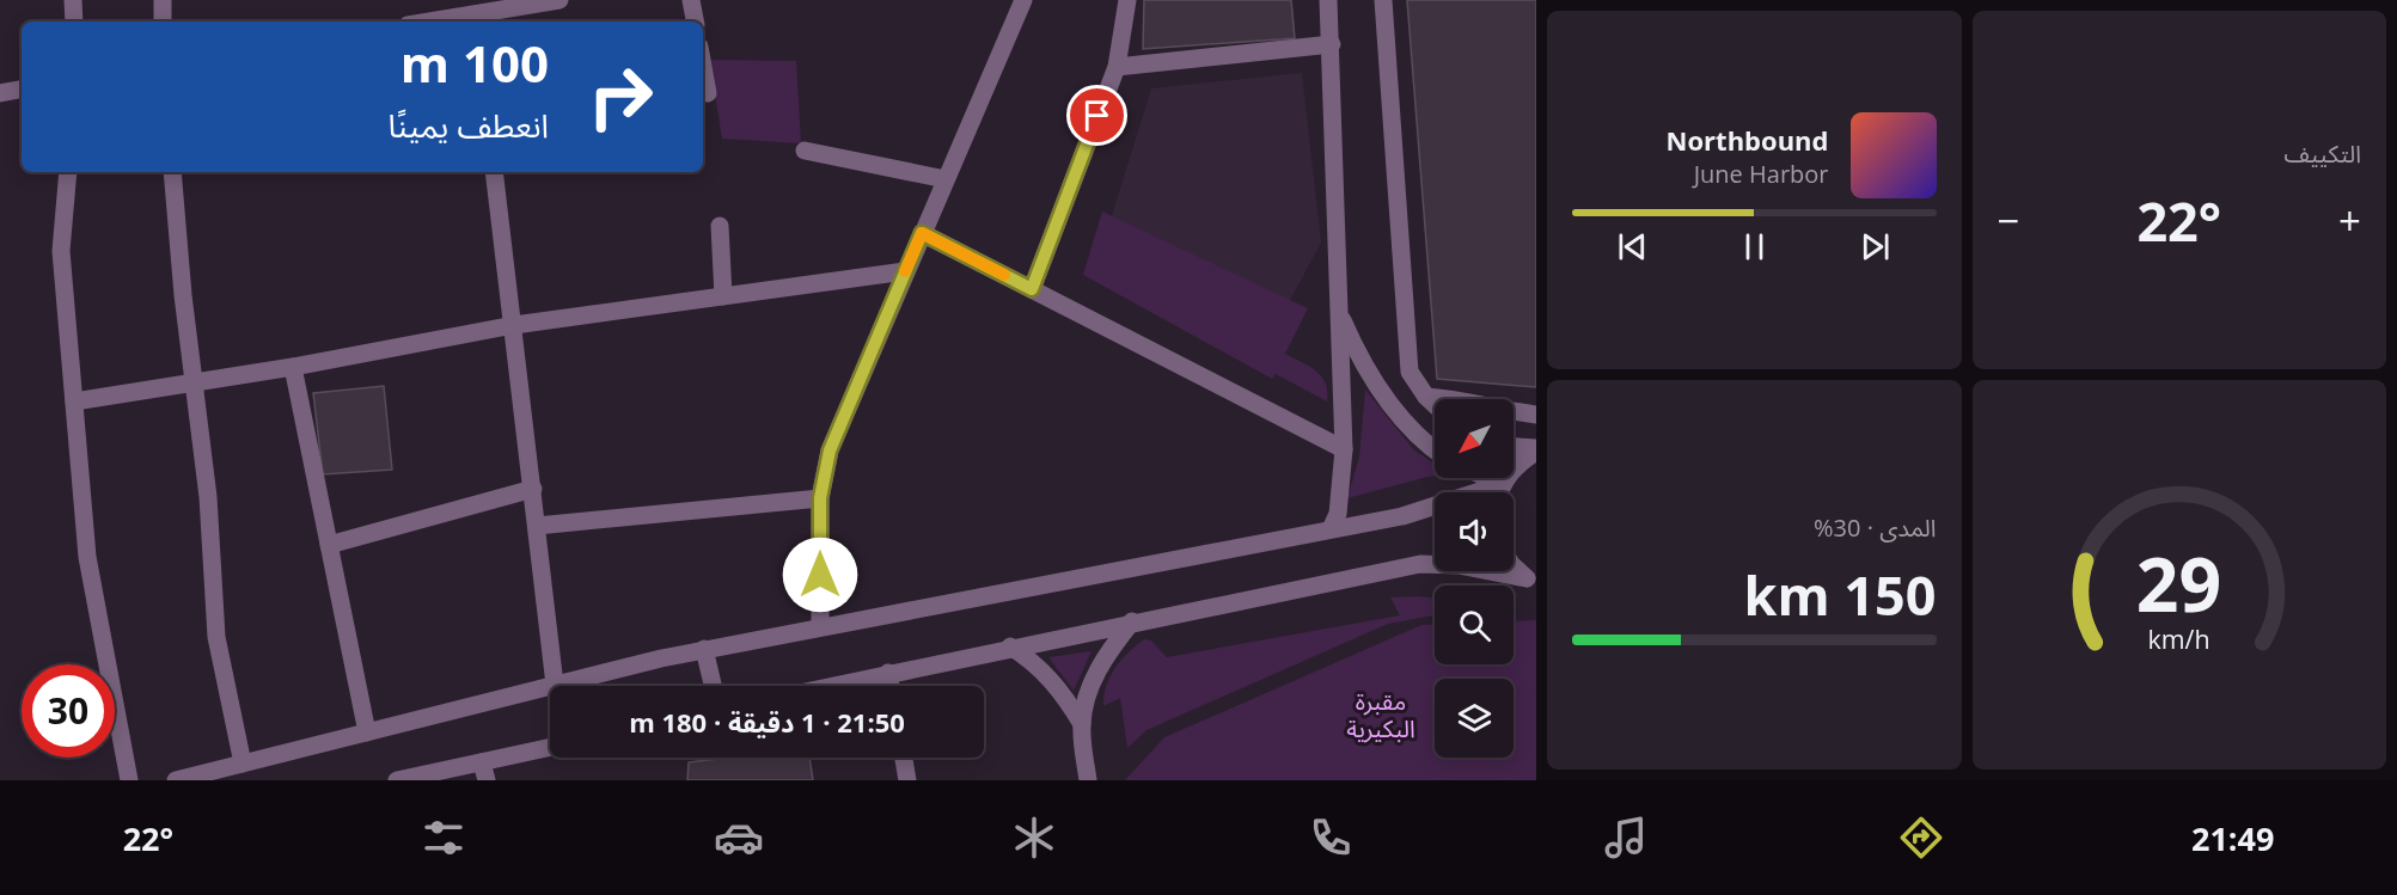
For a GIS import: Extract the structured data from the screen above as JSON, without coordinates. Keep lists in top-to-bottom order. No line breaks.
{"parks":["مقبرة البكيرية"],"north":"bottom left","page":{"tile":["التكييف",["المدى · 30%","150 km"]],"turn":["100 m","انعطف يمينًا"],"song":["Northbound","June Harbor"],"heat":["−","22°","+"],"limit":"30","trip":"21:50 · 1 دقيقة · 180 m","tabs":["21:49","22°"],"gauge":["29","km/h"]}}
